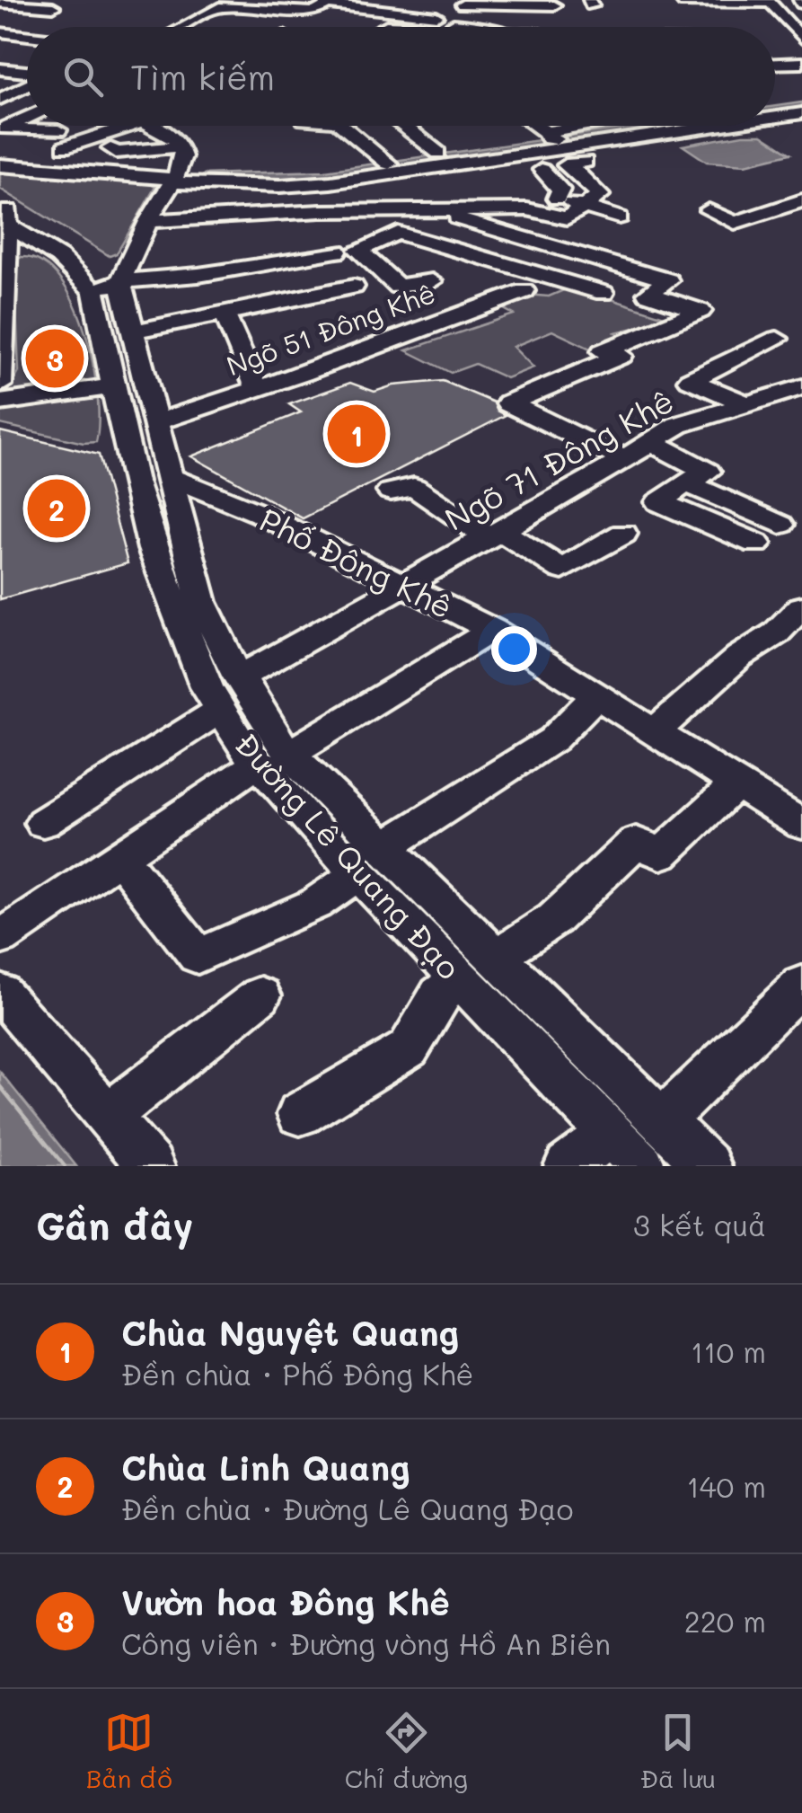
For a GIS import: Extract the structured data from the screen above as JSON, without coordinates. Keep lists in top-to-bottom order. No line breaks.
{"streets":{"street":["Ngõ 51 Đông Khê","Ngõ 71 Đông Khê","Phố Đông Khê","Đường Lê Quang Đạo"]},"crossings":[["Ngõ 71 Đông Khê","Phố Đông Khê"],["Ngõ 71 Đông Khê","Đường Lê Quang Đạo"],["Phố Đông Khê","Đường Lê Quang Đạo"]],"page":{"search":"Tìm kiếm","pins":["3","1","2"],"heading":["Gần đây","3 kết quả"],"list":[{"mark":"1","name":"Chùa Nguyệt Quang","note":"Đền chùa · Phố Đông Khê","value":"110 m"},{"mark":"2","name":"Chùa Linh Quang","note":"Đền chùa · Đường Lê Quang Đạo","value":"140 m"},{"mark":"3","name":"Vườn hoa Đông Khê","note":"Công viên · Đường vòng Hồ An Biên","value":"220 m"}],"nav":["Bản đồ","Chỉ đường","Đã lưu"]}}
